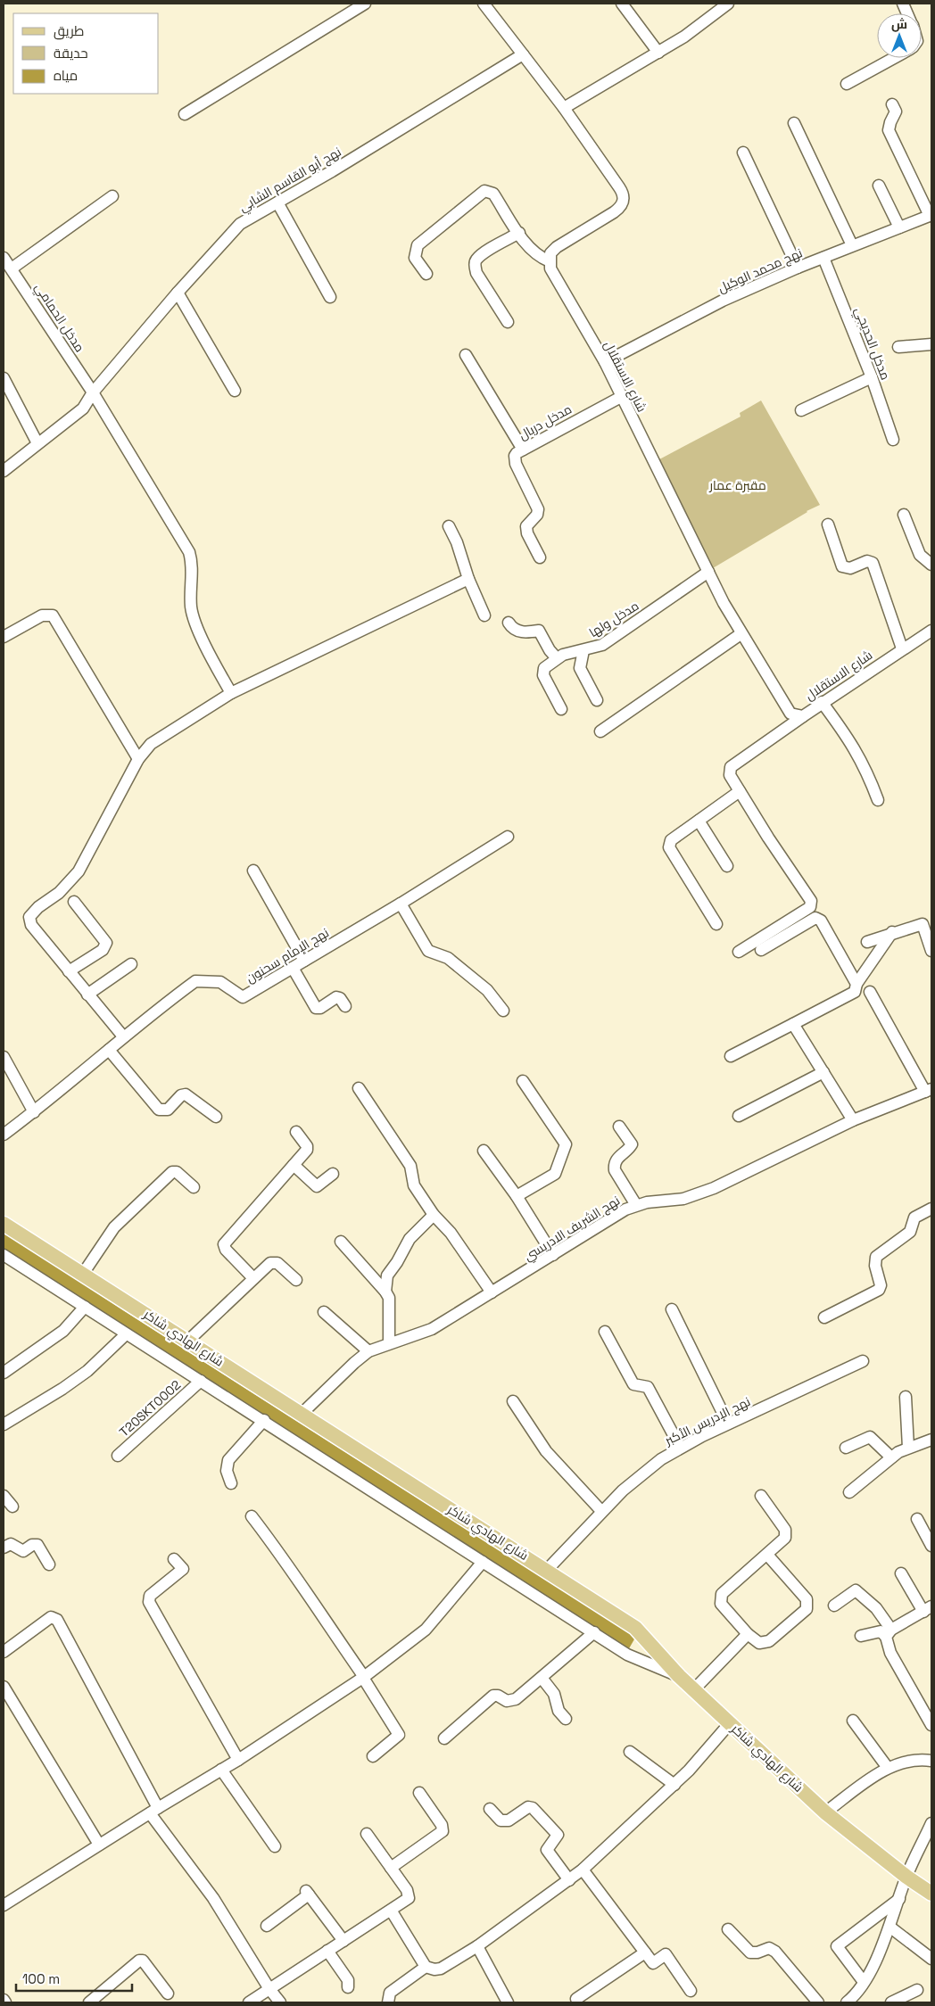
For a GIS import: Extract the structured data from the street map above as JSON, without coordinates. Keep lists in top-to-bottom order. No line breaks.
{"streets":{"main road":["شارع الهادي شاكر"],"street":["نهج أبو القاسم الشابي","نهج محمد الوكيل","مدخل الحمامي","مدخل الحديجي","شارع الاستقلال","مدخل دربال","مدخل ولها","نهج الإمام سحنون","نهج الشريف الادريسي","T20SKT0002","نهج الإدريس الأكبر"]},"crossings":[["نهج أبو القاسم الشابي","مدخل الحمامي"],["نهج محمد الوكيل","مدخل الحديجي"],["نهج محمد الوكيل","شارع الاستقلال"],["شارع الاستقلال","مدخل دربال"],["شارع الاستقلال","مدخل ولها"],["نهج الشريف الادريسي","شارع الهادي شاكر"],["شارع الهادي شاكر","نهج الإدريس الأكبر"]],"parks":["مقبرة عمار"],"legend":["طريق","حديقة","مياه"],"scale_bar":"100 m","north":"top"}
